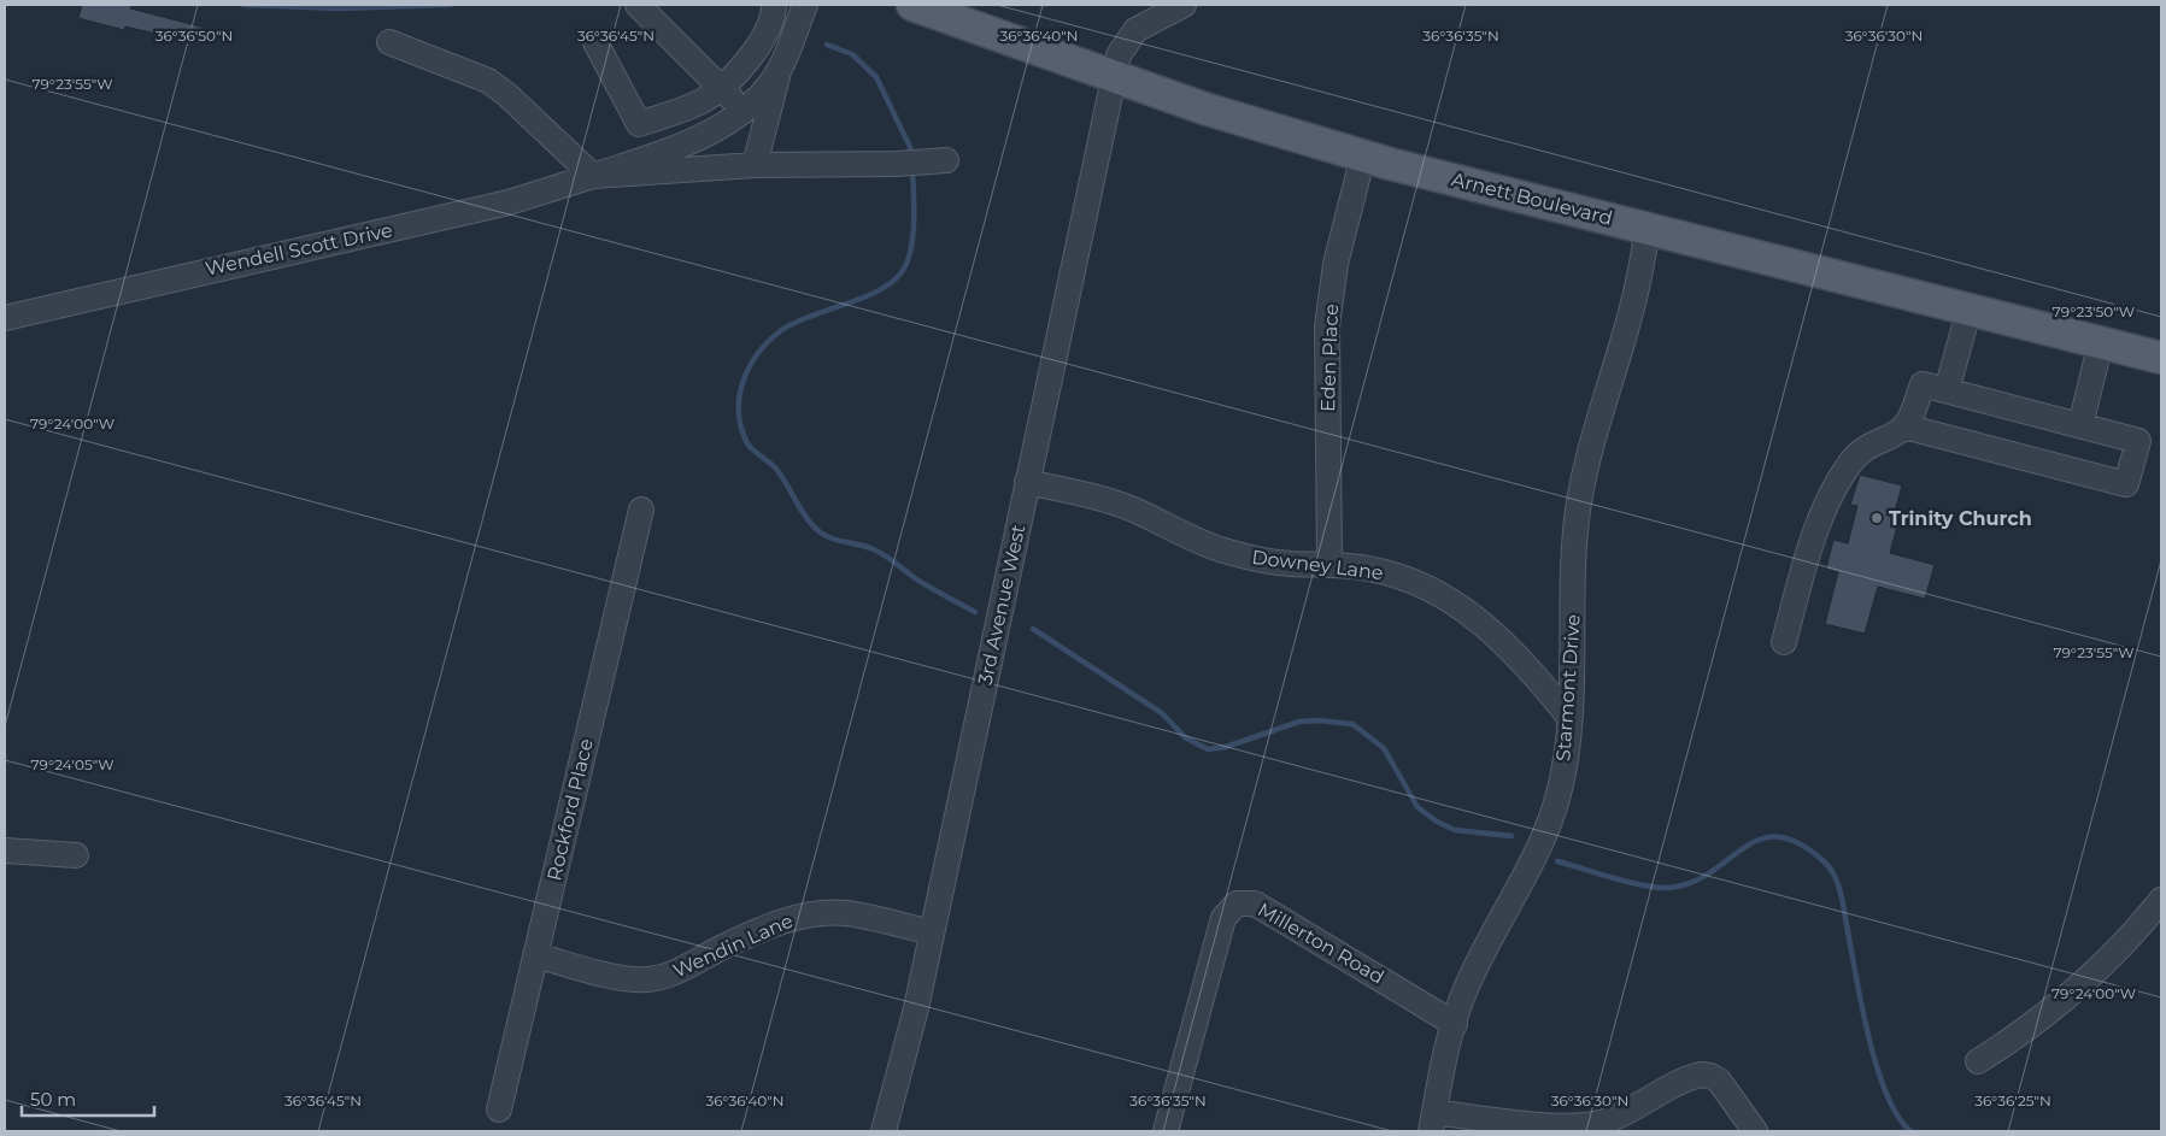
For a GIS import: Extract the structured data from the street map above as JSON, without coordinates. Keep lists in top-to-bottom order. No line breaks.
{"streets":{"main road":["Arnett Boulevard"],"street":["Wendell Scott Drive","Eden Place","Downey Lane","3rd Avenue West","Starmont Drive","Rockford Place","Millerton Road","Wendin Lane"]},"crossings":[["Arnett Boulevard","Eden Place"],["Arnett Boulevard","3rd Avenue West"],["Arnett Boulevard","Starmont Drive"],["Eden Place","Downey Lane"],["Downey Lane","3rd Avenue West"],["Downey Lane","Starmont Drive"],["3rd Avenue West","Wendin Lane"],["Starmont Drive","Millerton Road"],["Rockford Place","Wendin Lane"]],"places":["Trinity Church"],"scale_bar":"50 m","coordinates":["36°36'50\"N","36°36'45\"N","36°36'40\"N","36°36'35\"N","36°36'30\"N","79°23'55\"W","79°23'50\"W","79°24'00\"W","79°24'05\"W","36°36'25\"N"]}
